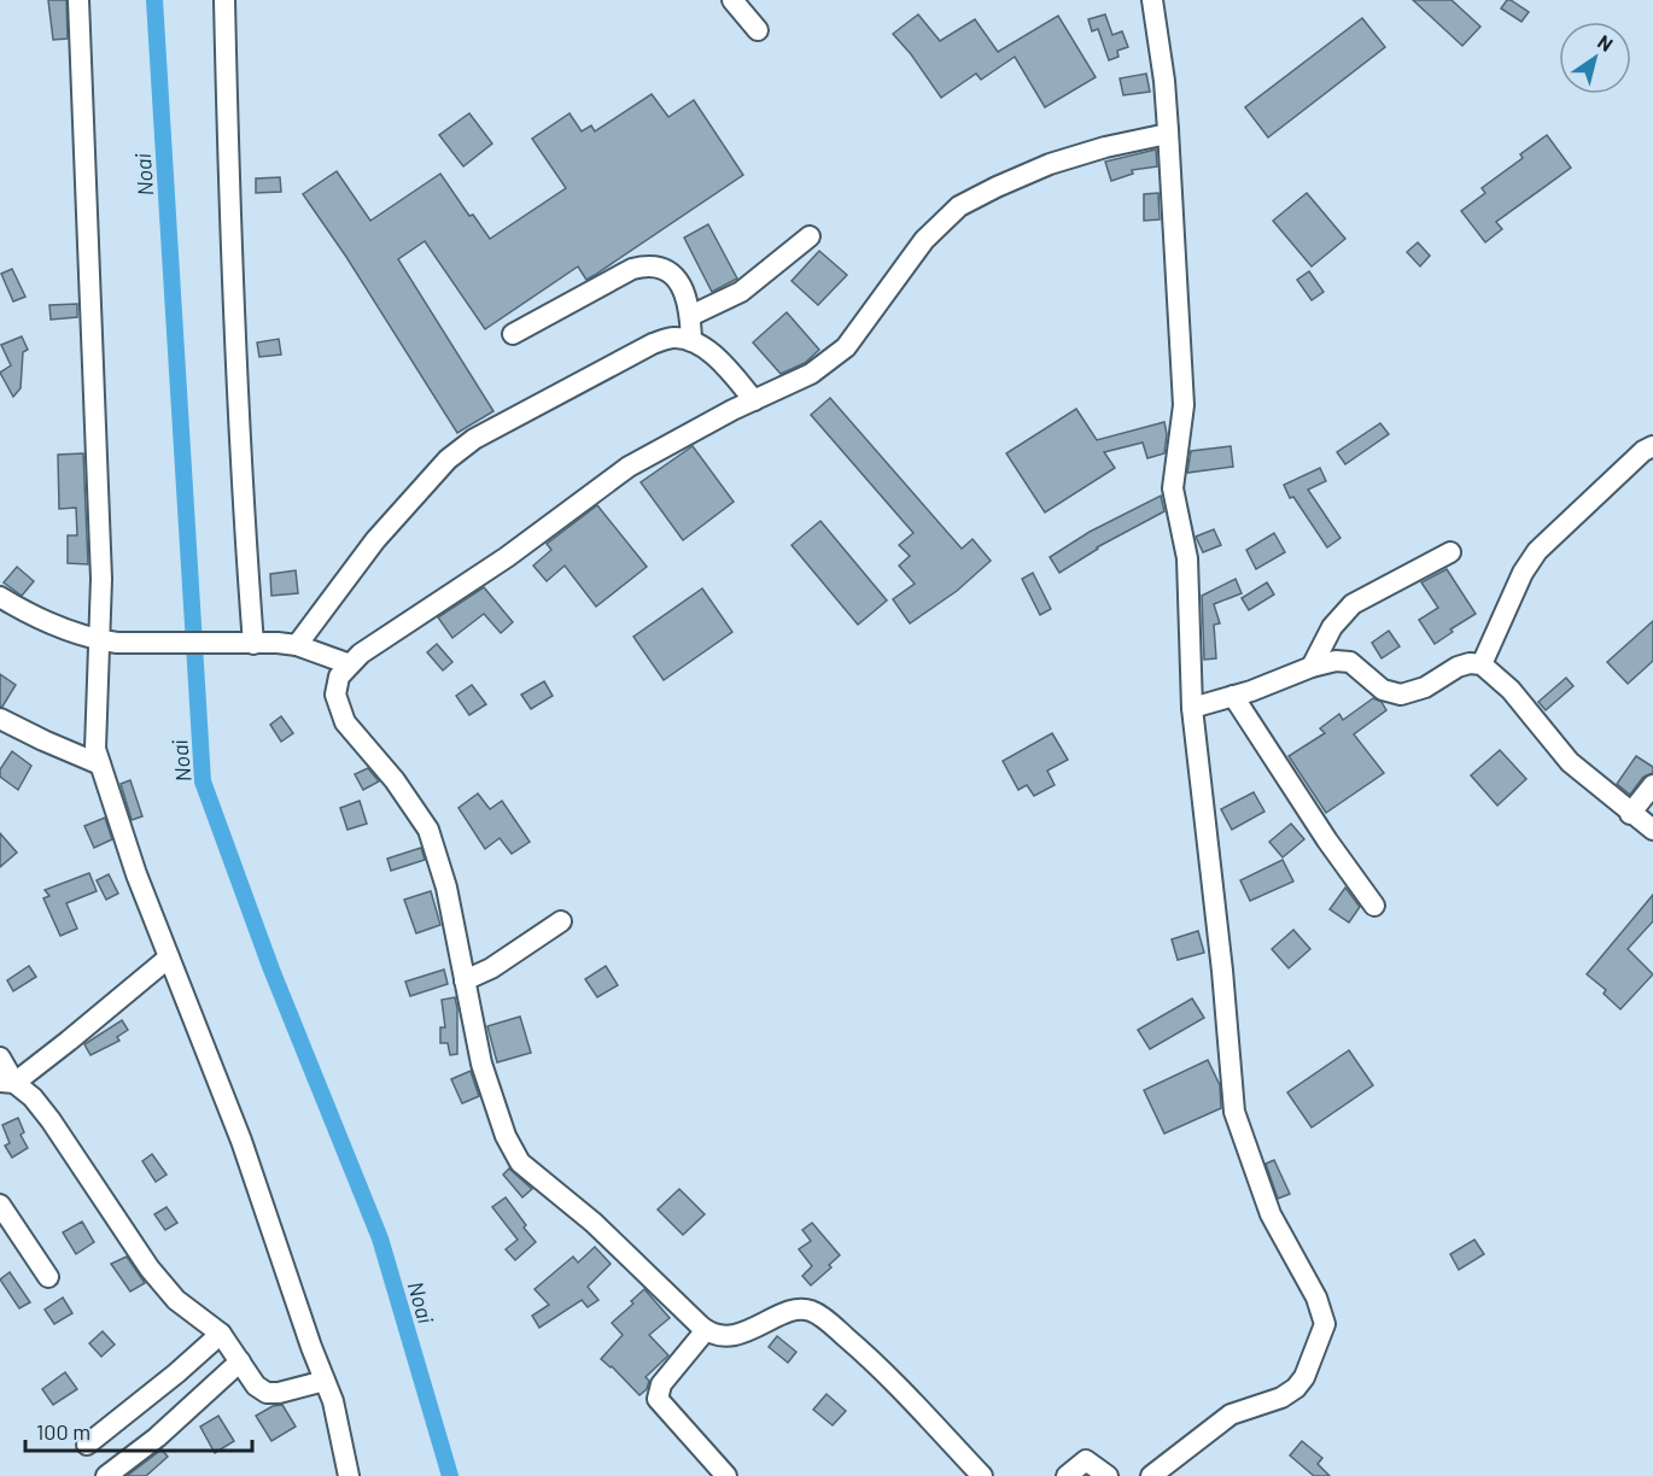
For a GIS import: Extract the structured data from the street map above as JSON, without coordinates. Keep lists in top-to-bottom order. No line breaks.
{"water":["Noai"],"scale_bar":"100 m","north":"top right"}
